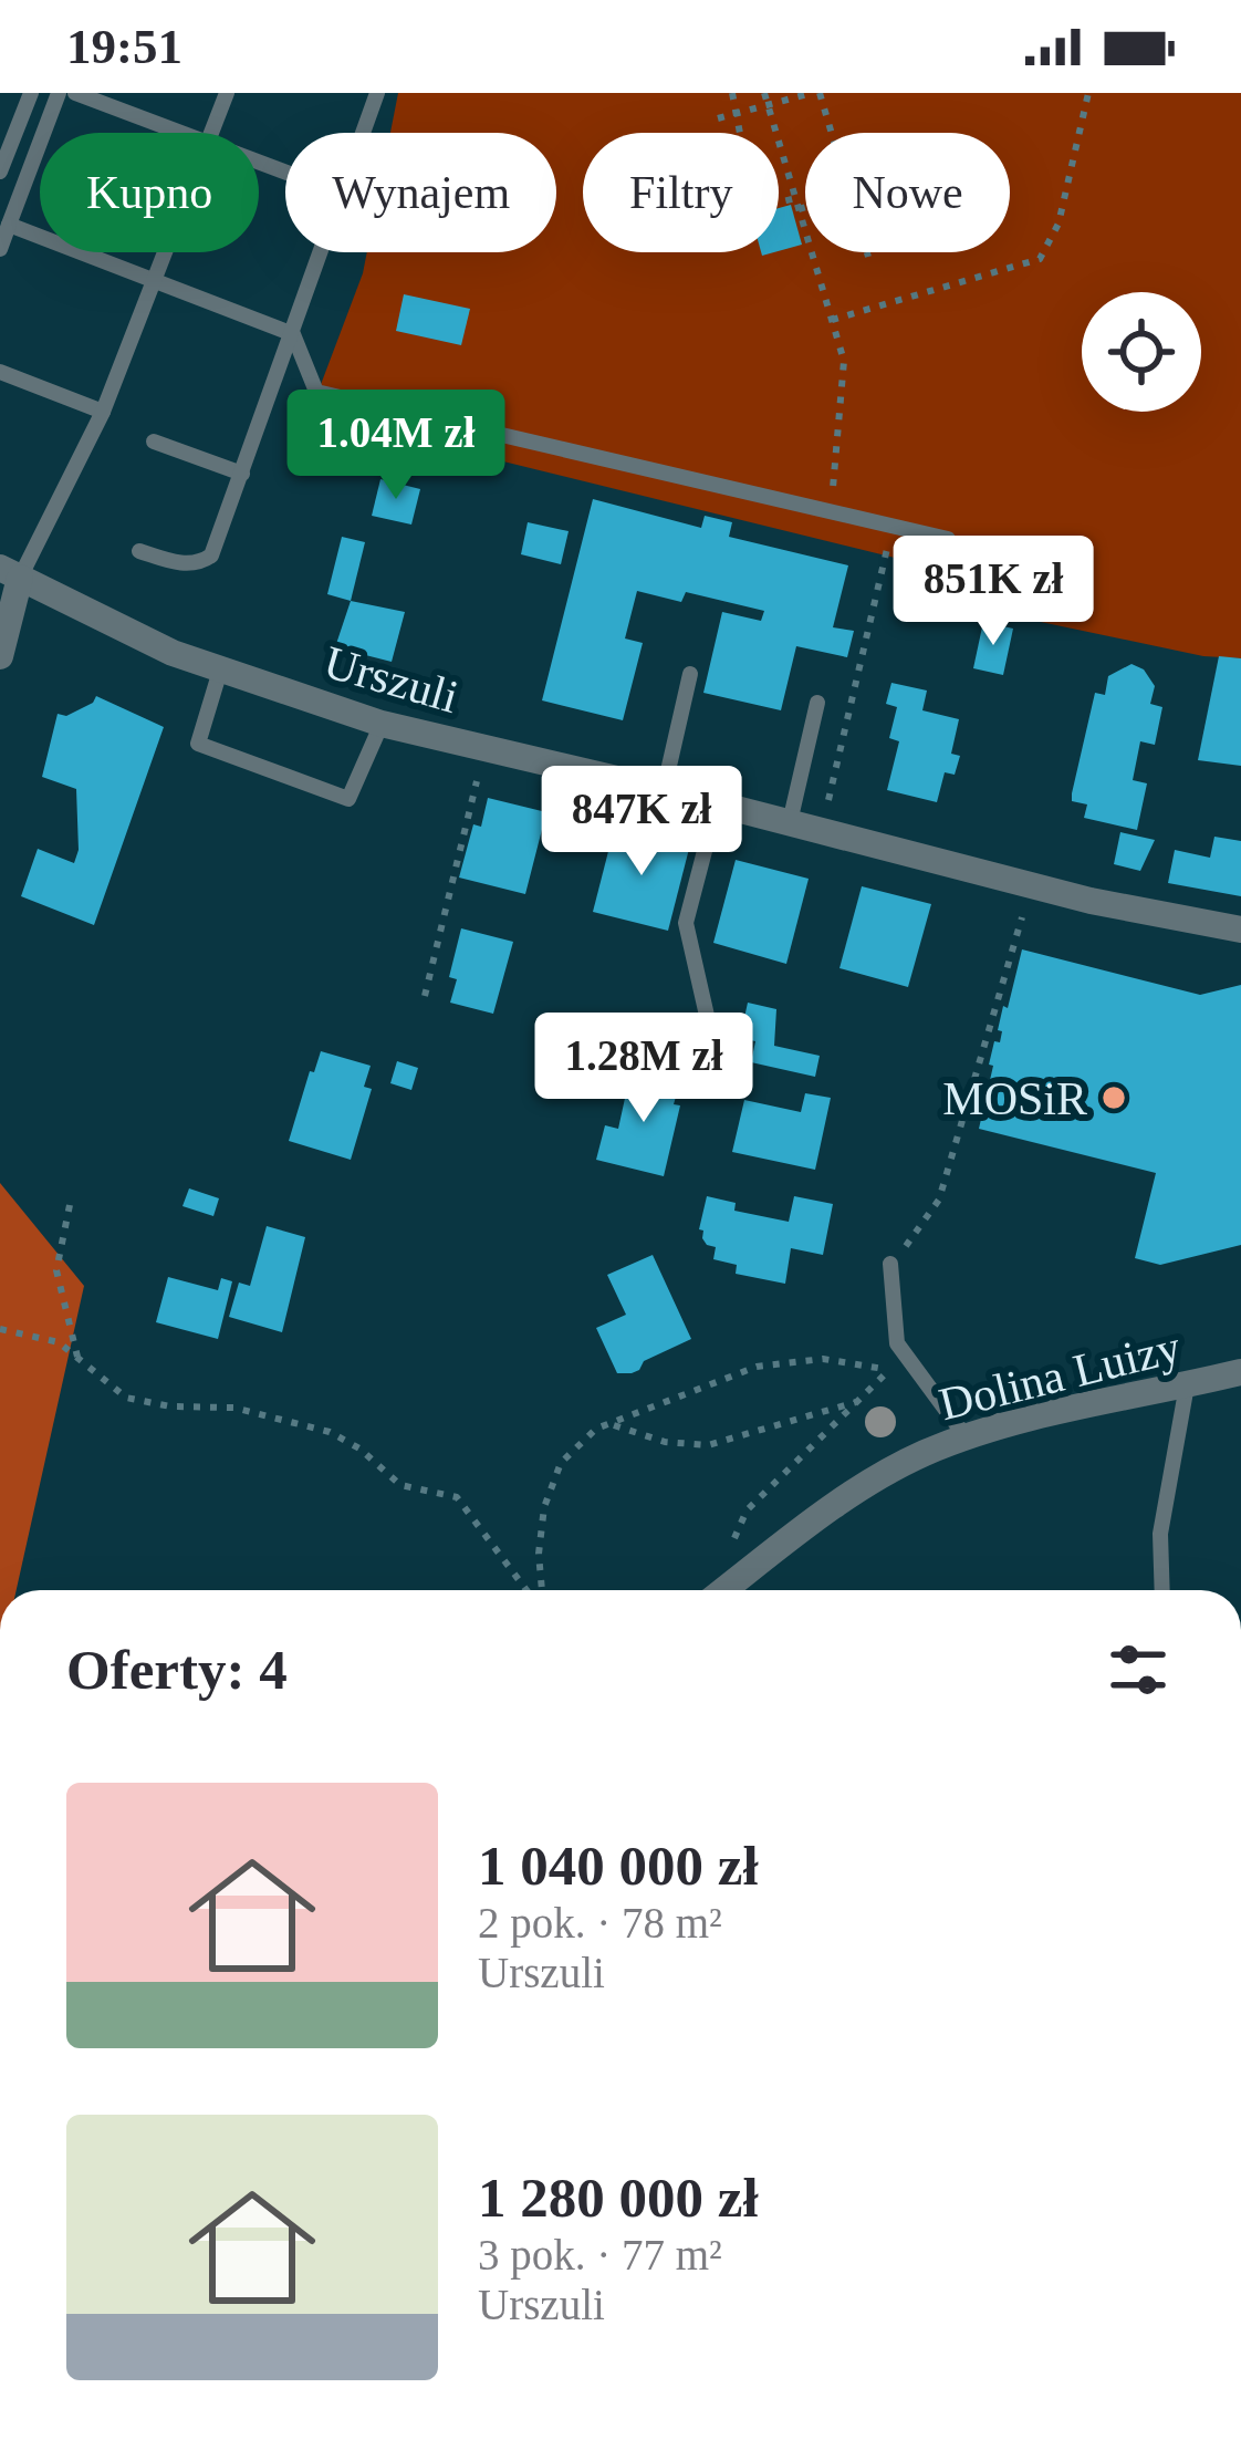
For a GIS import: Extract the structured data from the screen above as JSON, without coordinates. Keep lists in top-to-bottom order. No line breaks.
{"streets":{"street":["Urszuli","Dolina Luizy"]},"places":["MOSiR"],"page":{"status":"19:51","chip":["Kupno","Wynajem","Filtry","Nowe"],"price":["1.04M zł","851K zł","847K zł","1.28M zł"],"heading":"Oferty: 4","list":[{"name":"1 040 000 zł","note":"2 pok. · 78 m² · Urszuli"},{"name":"1 280 000 zł","note":"3 pok. · 77 m² · Urszuli"}]}}
